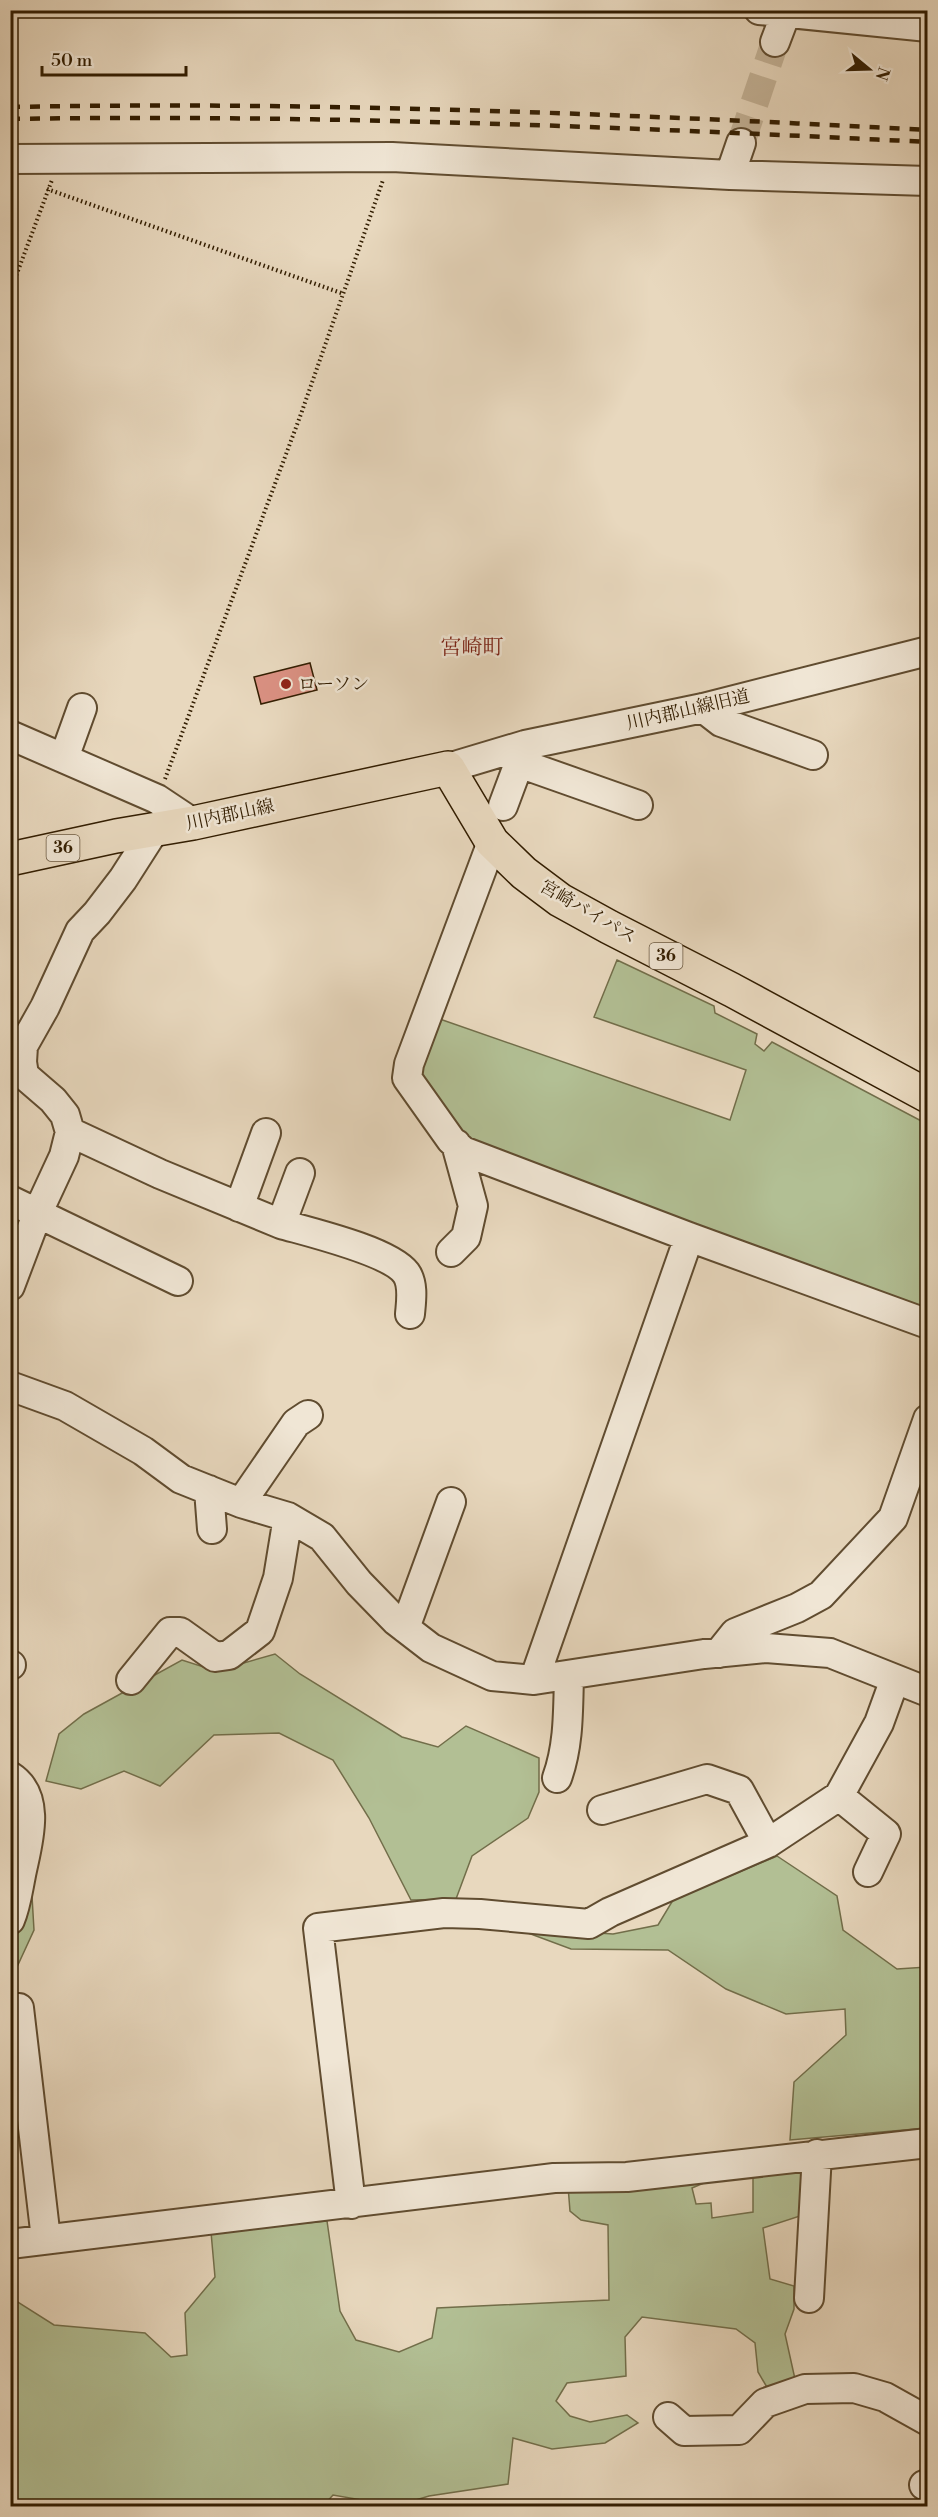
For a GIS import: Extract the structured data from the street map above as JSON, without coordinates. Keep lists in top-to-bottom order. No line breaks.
{"streets":{"main road":["川内郡山線","36","宮崎バイパス"],"street":["川内郡山線旧道"]},"crossings":[["川内郡山線旧道","川内郡山線"],["川内郡山線旧道","宮崎バイパス"],["川内郡山線","宮崎バイパス"]],"districts":["宮崎町"],"places":["ローソン"],"scale_bar":"50 m","north":"right"}
